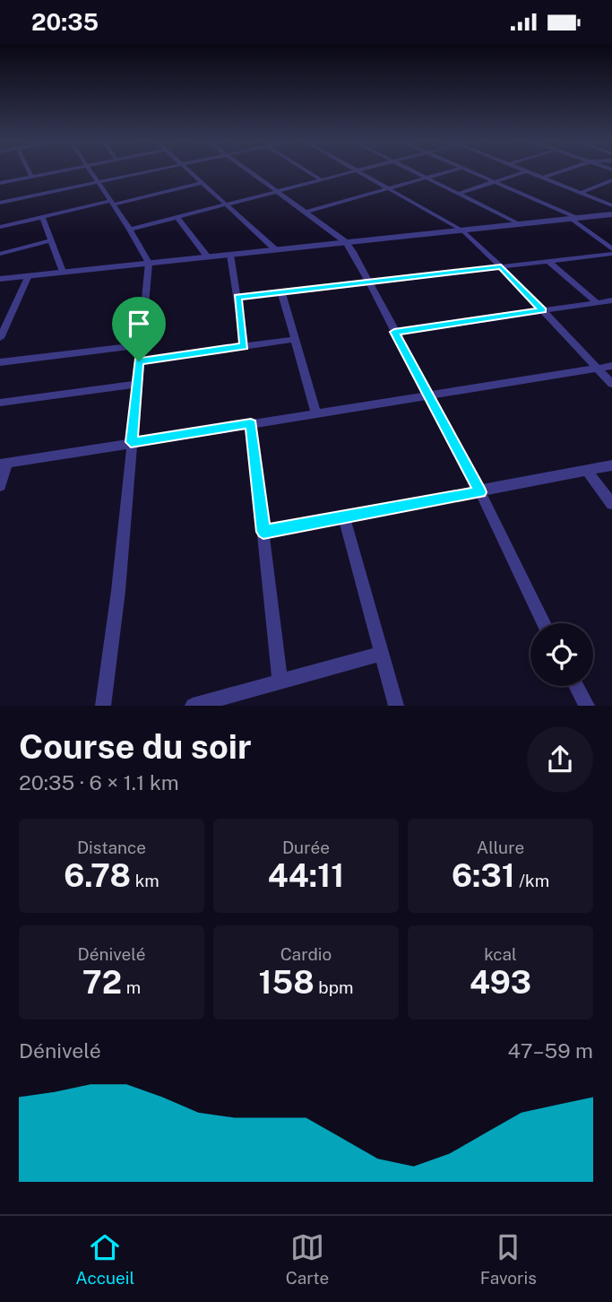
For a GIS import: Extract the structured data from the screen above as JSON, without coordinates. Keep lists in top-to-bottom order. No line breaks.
{"page":{"status":"20:35","heading":["Course du soir","20:35 · 6 × 1.1 km"],"stats":[["Distance","6.78 km"],["Durée","44:11"],["Allure","6:31 /km"],["Dénivelé","72 m"],["Cardio","158 bpm"],["kcal","493"]],"chart":["Dénivelé","47–59 m"],"tabs":["Accueil","Carte","Favoris"]}}
